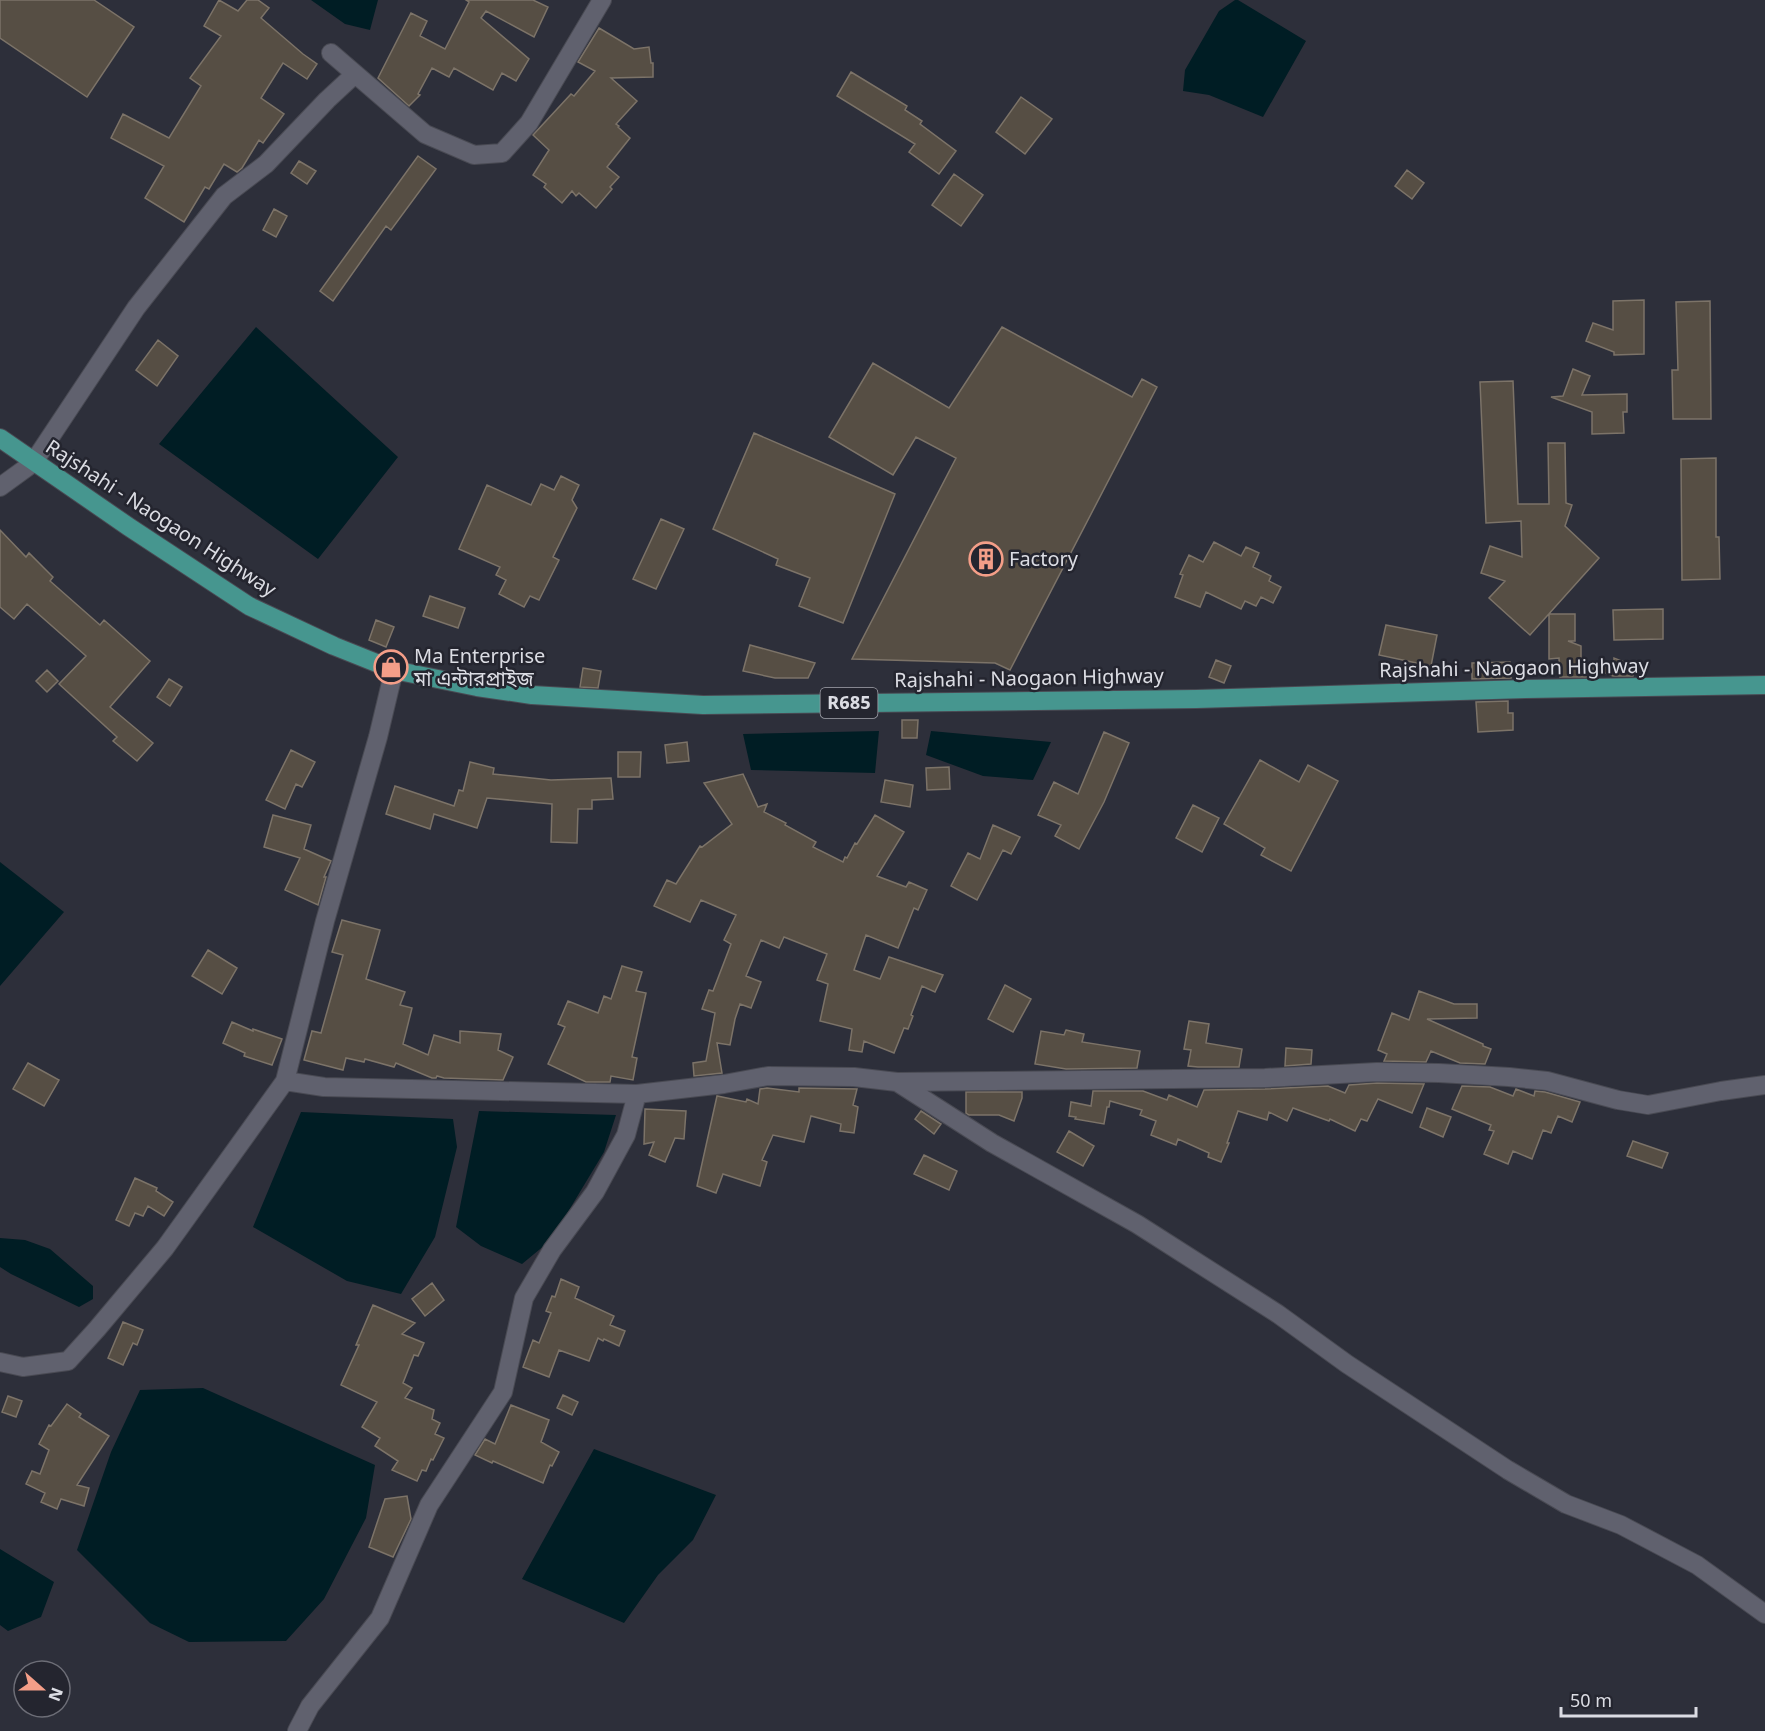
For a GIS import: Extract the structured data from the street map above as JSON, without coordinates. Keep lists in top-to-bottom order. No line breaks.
{"streets":{"main road":["Rajshahi - Naogaon Highway","R685"]},"places":{"building":["Factory"],"shop":["Ma Enterprise মা এন্টারপ্রাইজ"]},"scale_bar":"50 m","north":"right"}
